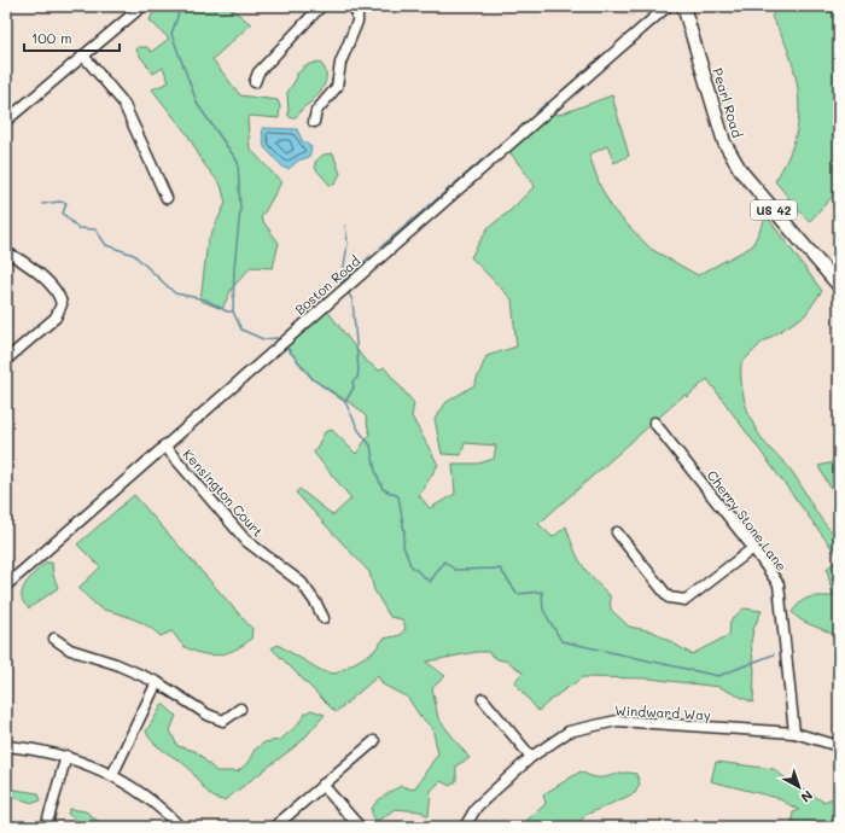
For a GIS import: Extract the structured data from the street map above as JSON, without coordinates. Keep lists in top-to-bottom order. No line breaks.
{"streets":{"main road":["Pearl Road","US 42"],"street":["Boston Road","Kensington Court","Cherry Stone Lane","Windward Way"]},"crossings":[["Boston Road","Kensington Court"],["Cherry Stone Lane","Windward Way"]],"scale_bar":"100 m","north":"bottom right"}
